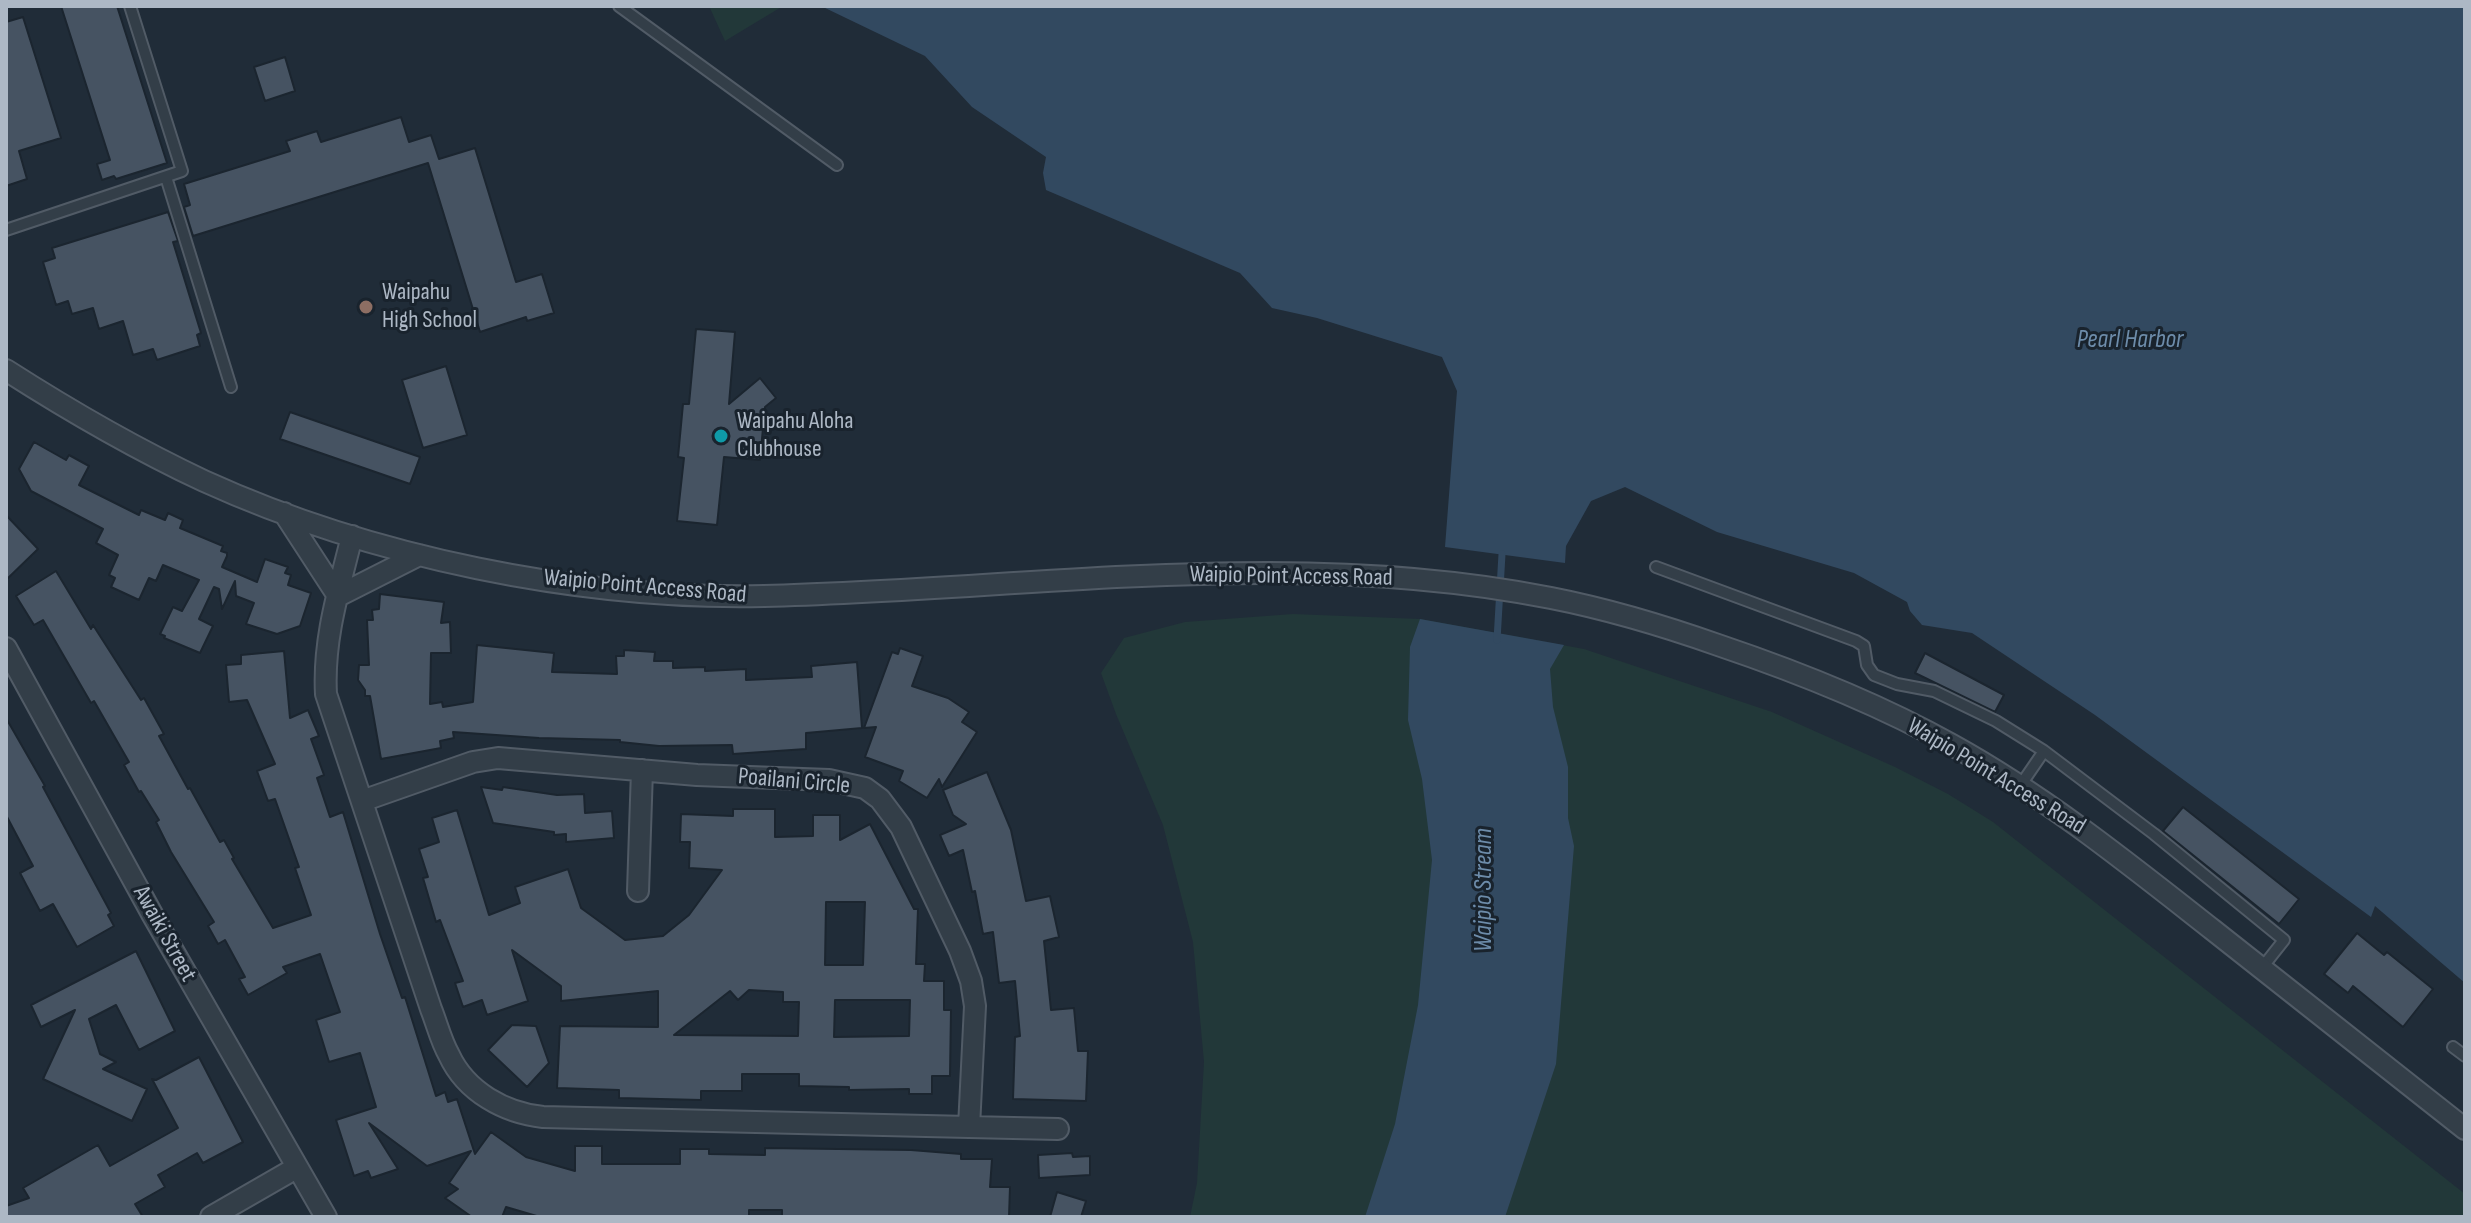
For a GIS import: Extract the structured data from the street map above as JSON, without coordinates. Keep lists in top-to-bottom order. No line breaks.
{"streets":{"street":["Waipio Point Access Road","Poailani Circle","Awaiki Street"]},"water":["Pearl Harbor","Waipio Stream"],"places":["Waipahu High School","Waipahu Aloha Clubhouse"]}
